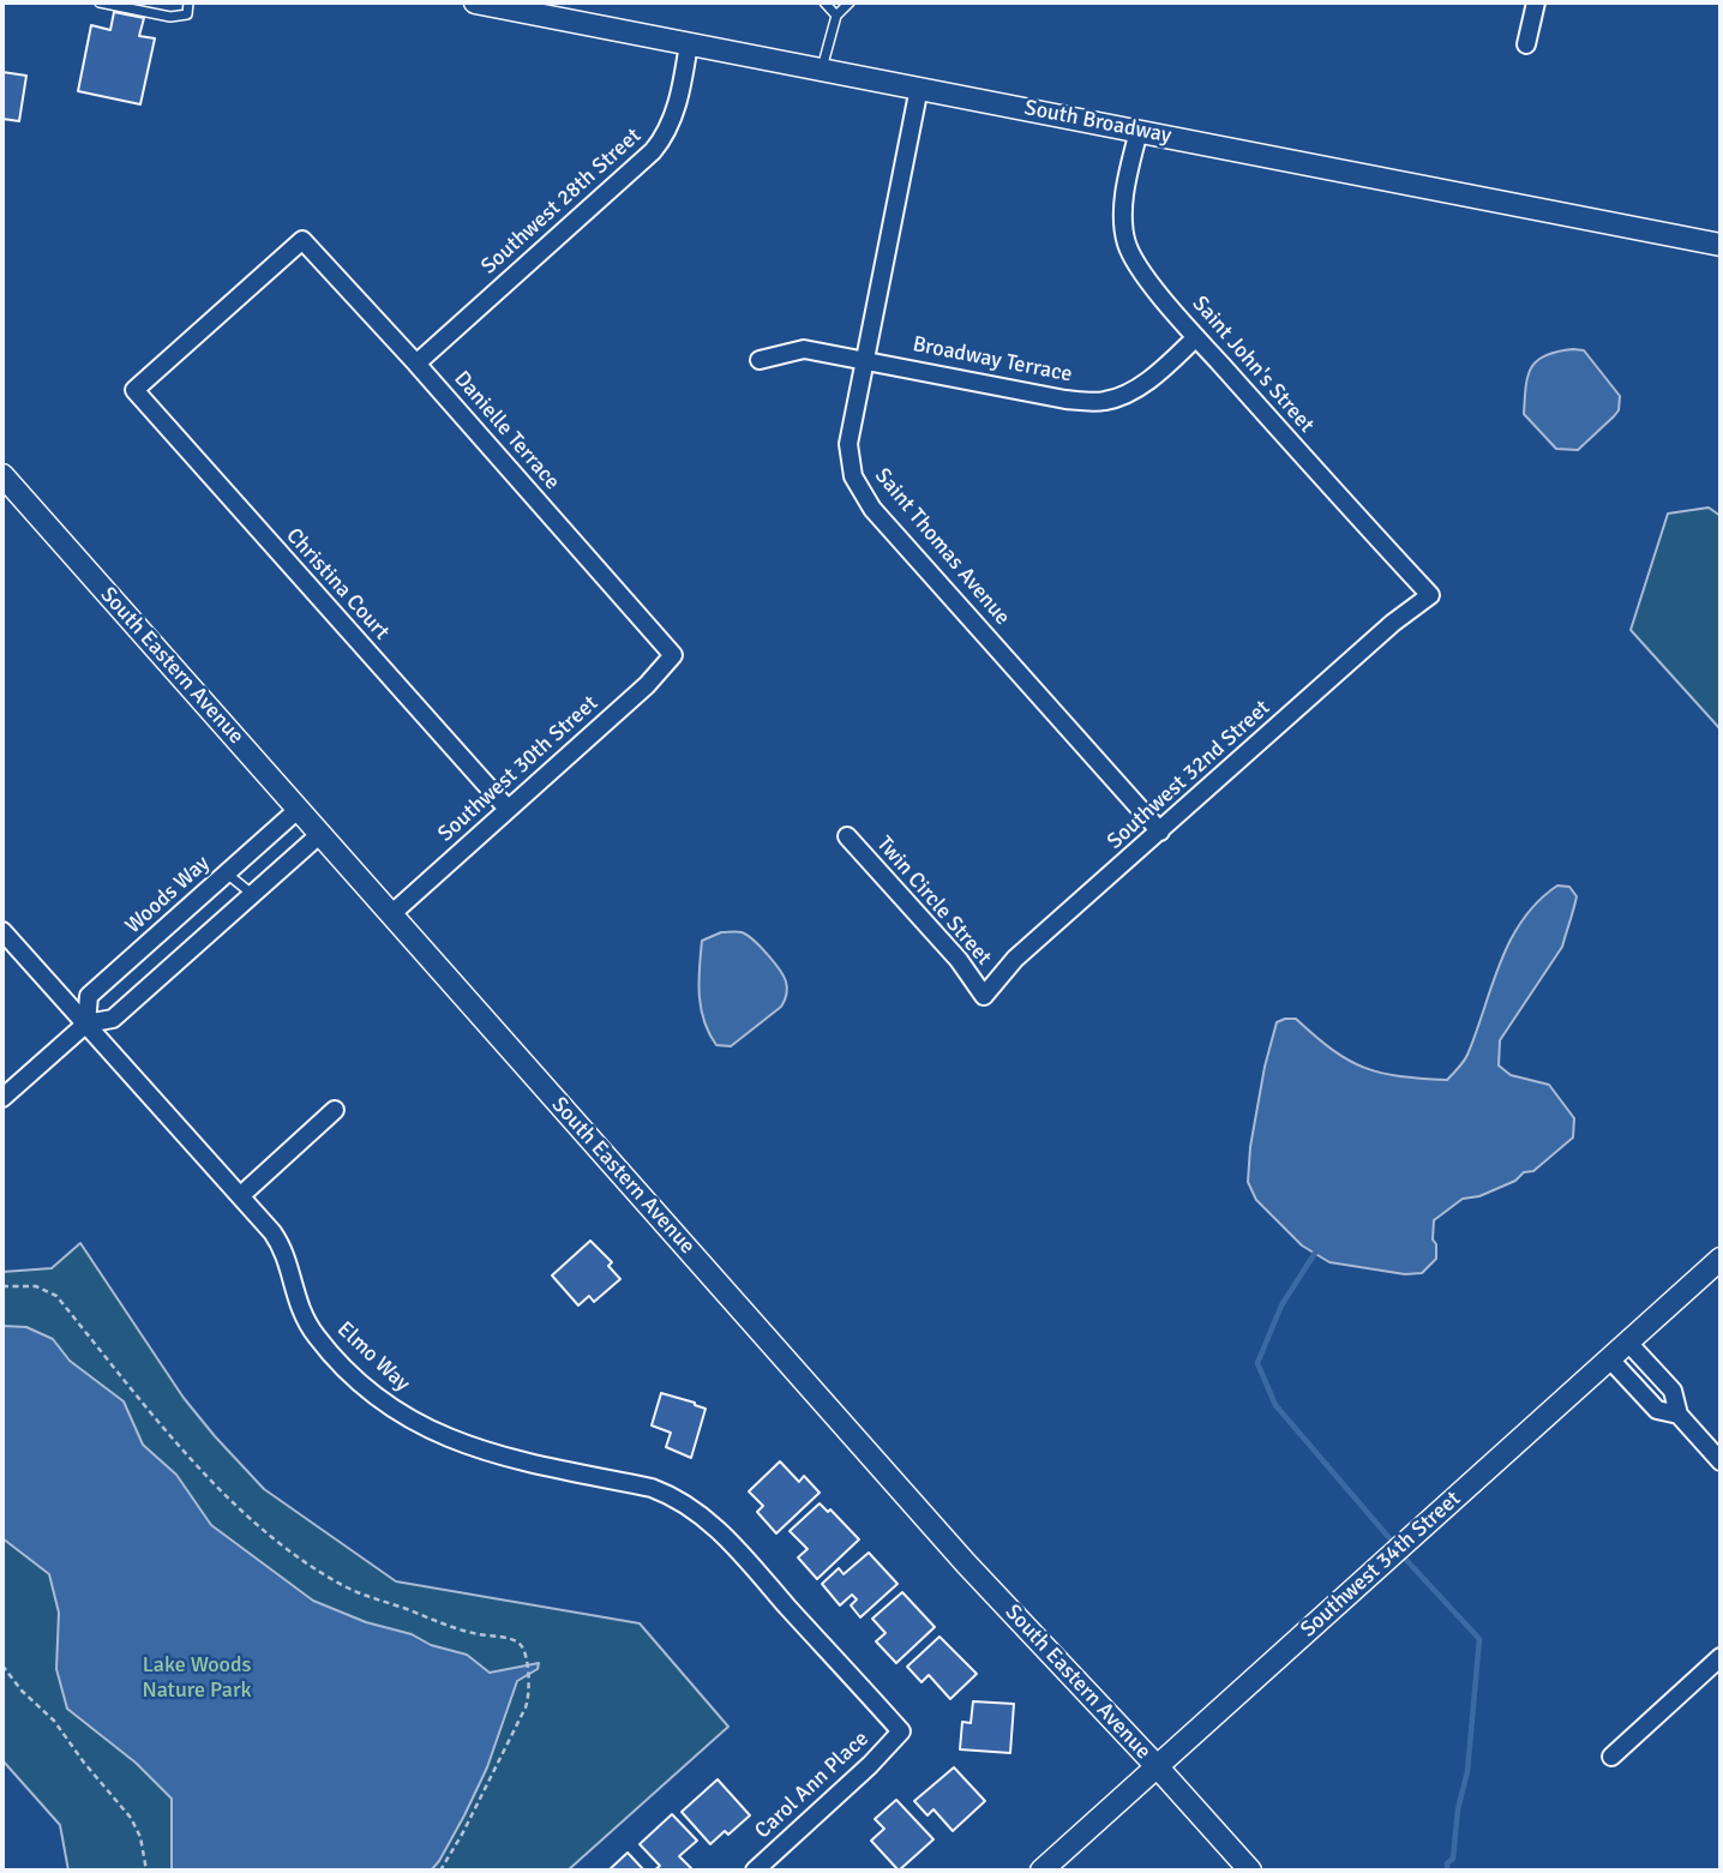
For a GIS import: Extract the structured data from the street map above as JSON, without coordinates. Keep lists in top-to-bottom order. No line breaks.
{"streets":{"street":["South Broadway","Southwest 28th Street","Broadway Terrace","Saint John's Street","Danielle Terrace","Saint Thomas Avenue","Christina Court","South Eastern Avenue","Southwest 30th Street","Southwest 32nd Street","Woods Way","Twin Circle Street","Elmo Way","Southwest 34th Street","Carol Ann Place"]},"crossings":[["South Broadway","Southwest 28th Street"],["South Broadway","Saint John's Street"],["South Broadway","Saint Thomas Avenue"],["Southwest 28th Street","Danielle Terrace"],["Broadway Terrace","Saint John's Street"],["Broadway Terrace","Saint Thomas Avenue"],["Saint John's Street","Southwest 32nd Street"],["Danielle Terrace","Christina Court"],["Danielle Terrace","Southwest 30th Street"],["Saint Thomas Avenue","Southwest 32nd Street"],["Christina Court","Southwest 30th Street"],["South Eastern Avenue","Southwest 30th Street"],["South Eastern Avenue","Woods Way"],["South Eastern Avenue","Southwest 34th Street"],["Southwest 32nd Street","Twin Circle Street"],["Woods Way","Elmo Way"],["Elmo Way","Carol Ann Place"]],"parks":["Lake Woods Nature Park"]}
